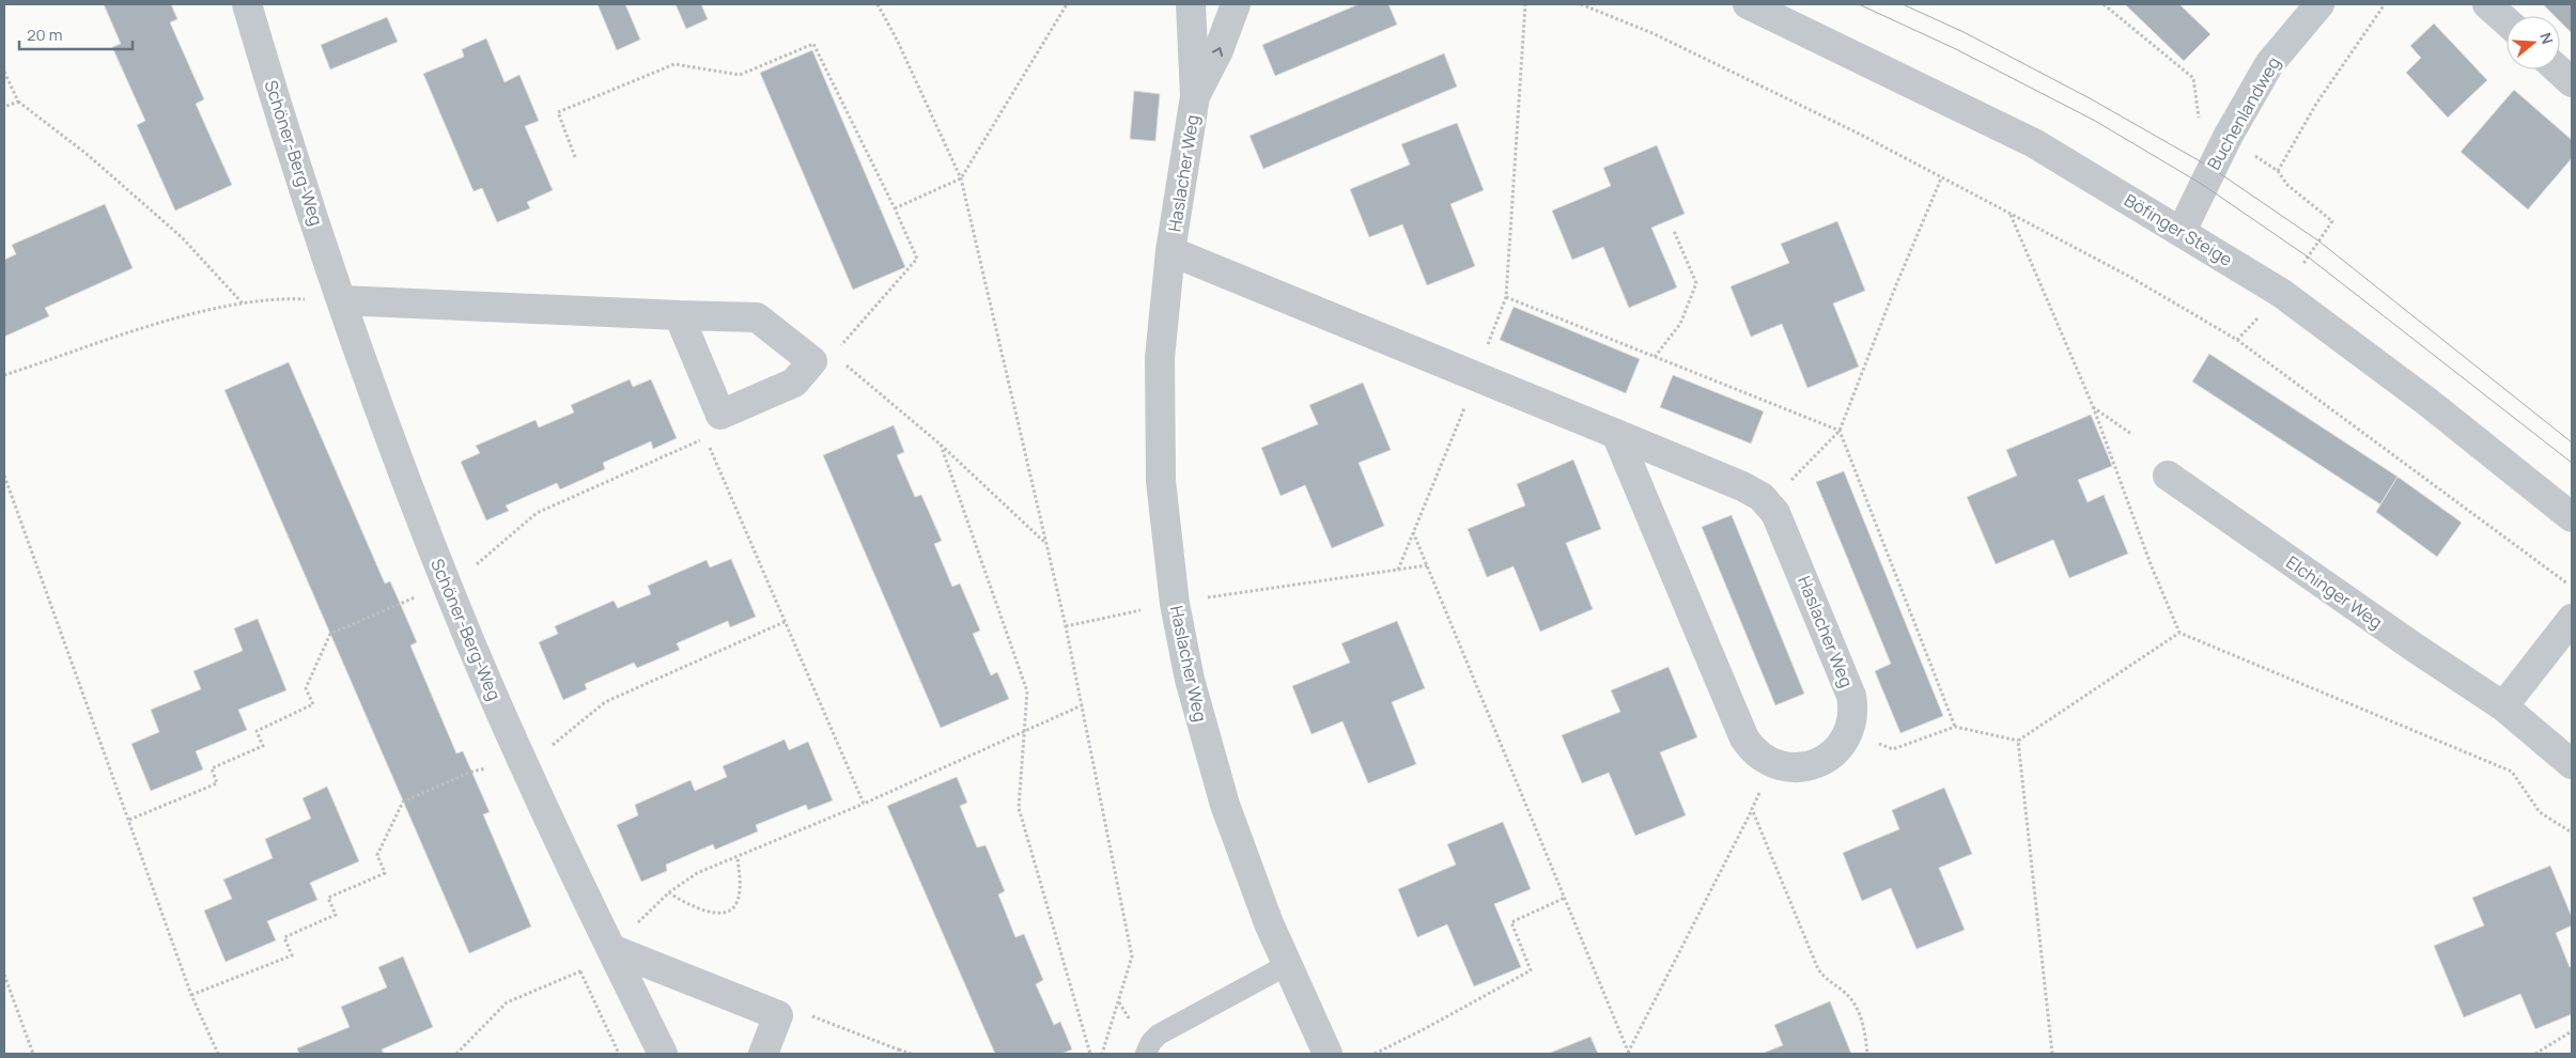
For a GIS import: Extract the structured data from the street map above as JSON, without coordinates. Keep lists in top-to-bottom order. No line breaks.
{"streets":{"street":["Buchenlandweg","Schöner-Berg-Weg","Haslacher Weg","Böfinger Steige","Elchinger Weg"]},"crossings":[["Buchenlandweg","Böfinger Steige"]],"scale_bar":"20 m","north":"right"}
